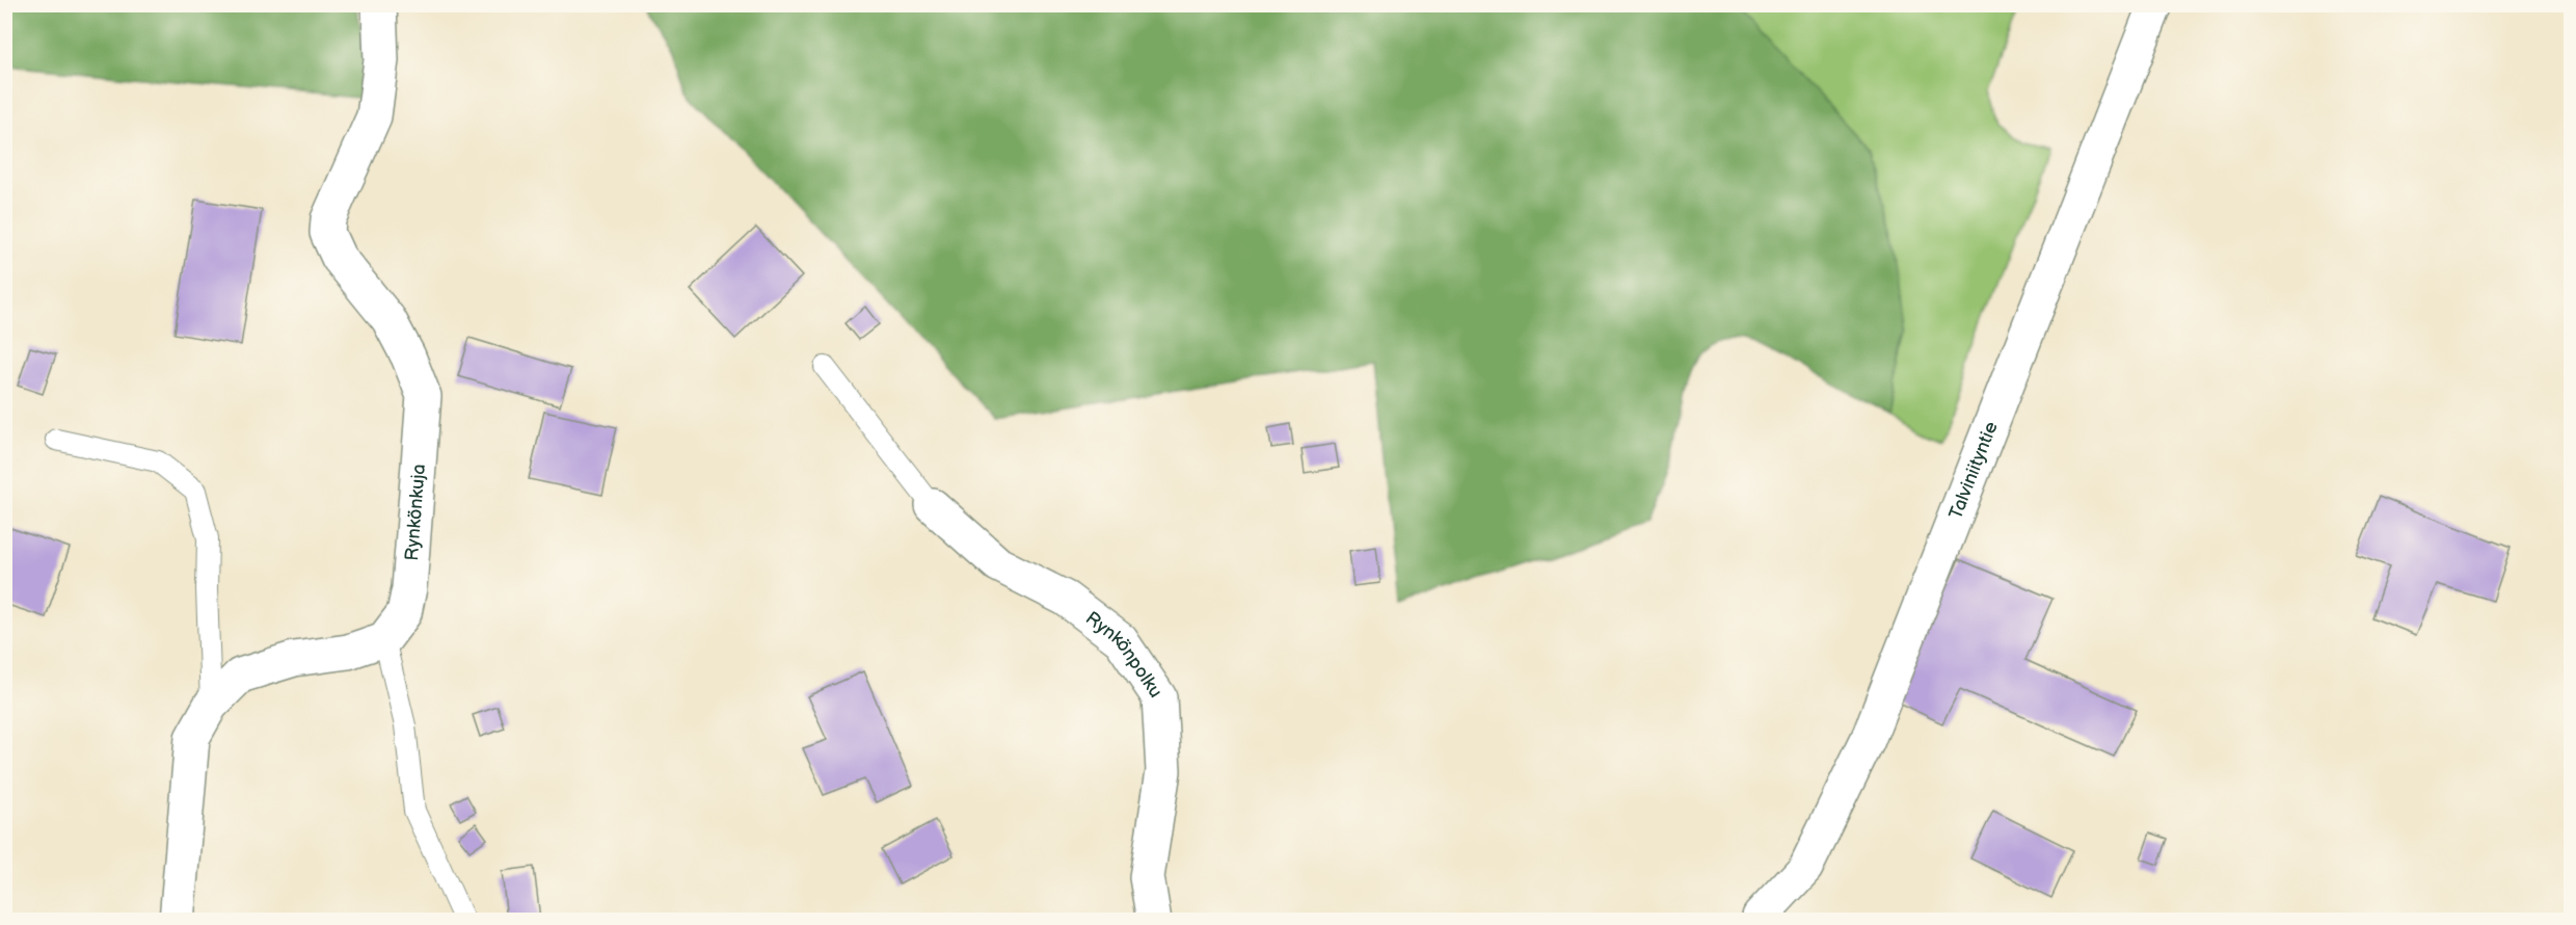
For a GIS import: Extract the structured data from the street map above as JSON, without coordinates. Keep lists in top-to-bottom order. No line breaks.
{"streets":{"street":["Talviniityntie","Rynkönkuja","Rynkönpolku"]}}
